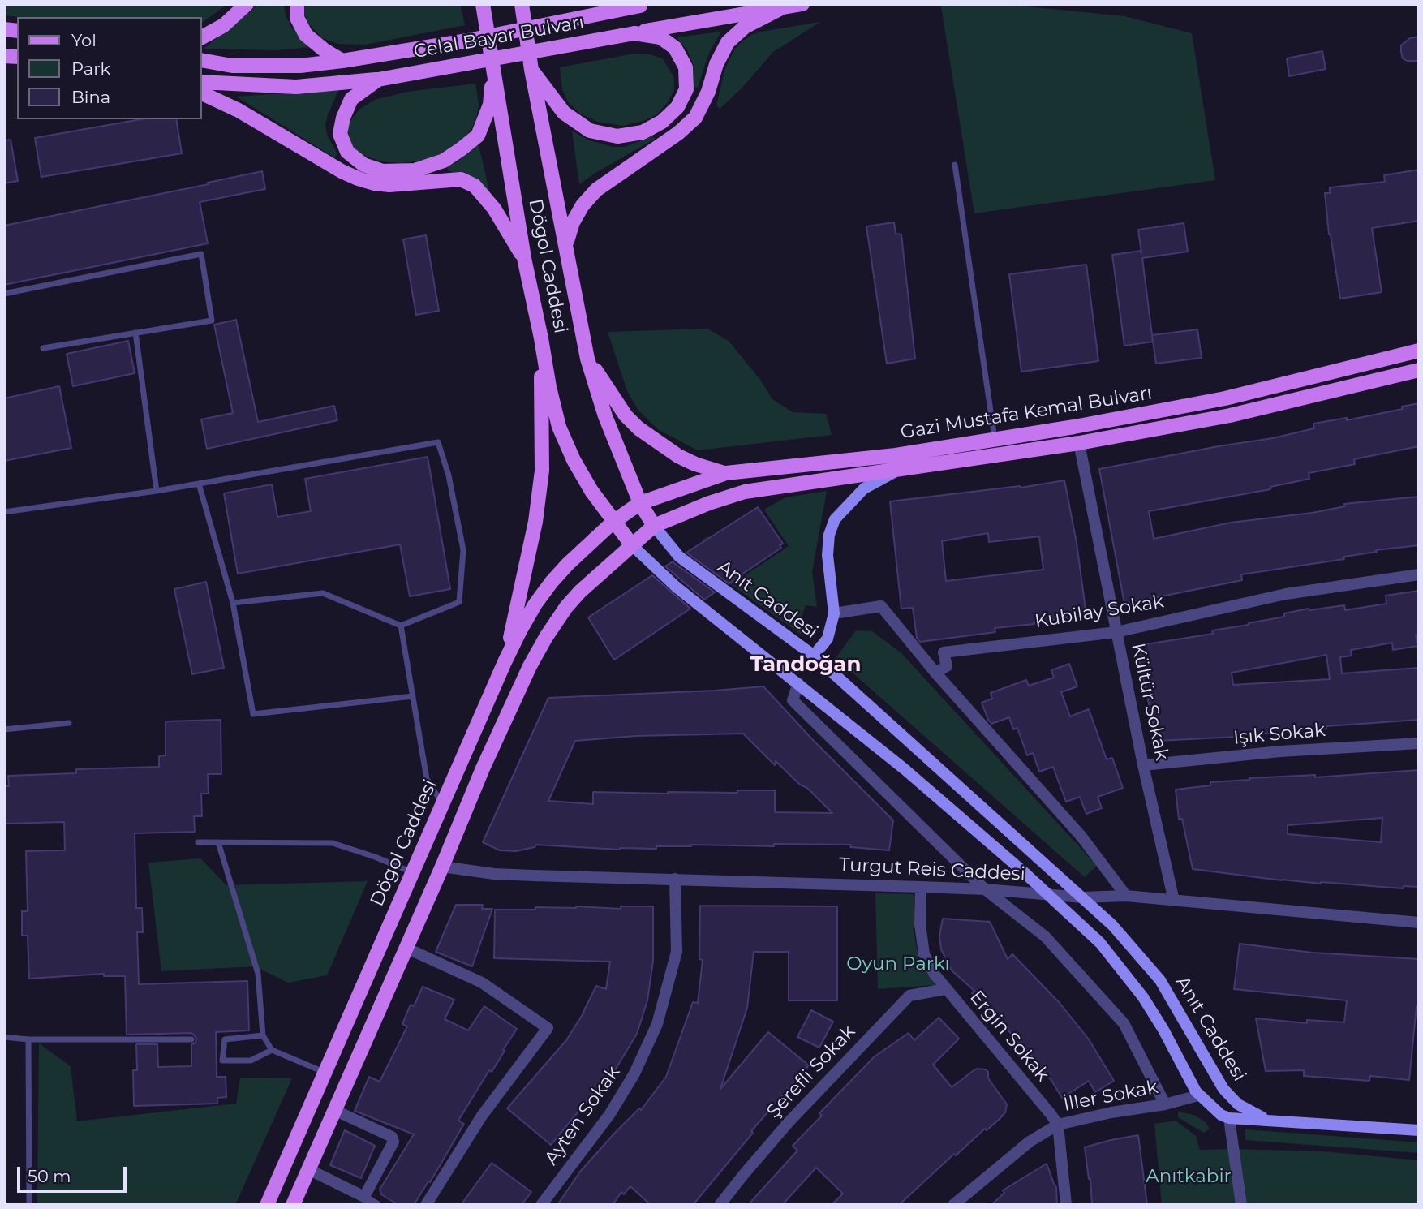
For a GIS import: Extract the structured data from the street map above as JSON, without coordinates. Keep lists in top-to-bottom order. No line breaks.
{"streets":{"main road":["Celal Bayar Bulvarı","Dögol Caddesi","Gazi Mustafa Kemal Bulvarı","Anıt Caddesi"],"street":["Kubilay Sokak","Kültür Sokak","Işık Sokak","Turgut Reis Caddesi","Ergin Sokak","Şerefli Sokak","İller Sokak","Ayten Sokak"]},"crossings":[["Dögol Caddesi","Gazi Mustafa Kemal Bulvarı"],["Dögol Caddesi","Anıt Caddesi"],["Gazi Mustafa Kemal Bulvarı","Anıt Caddesi"],["Gazi Mustafa Kemal Bulvarı","Kültür Sokak"],["Anıt Caddesi","Turgut Reis Caddesi"],["Kubilay Sokak","Kültür Sokak"],["Kültür Sokak","Işık Sokak"],["Kültür Sokak","Turgut Reis Caddesi"],["Turgut Reis Caddesi","Ergin Sokak"],["Turgut Reis Caddesi","Ayten Sokak"],["Ergin Sokak","Şerefli Sokak"],["Ergin Sokak","İller Sokak"]],"districts":["Tandoğan"],"parks":["Oyun Parkı","Anıtkabir"],"legend":["Yol","Park","Bina"],"scale_bar":"50 m"}
